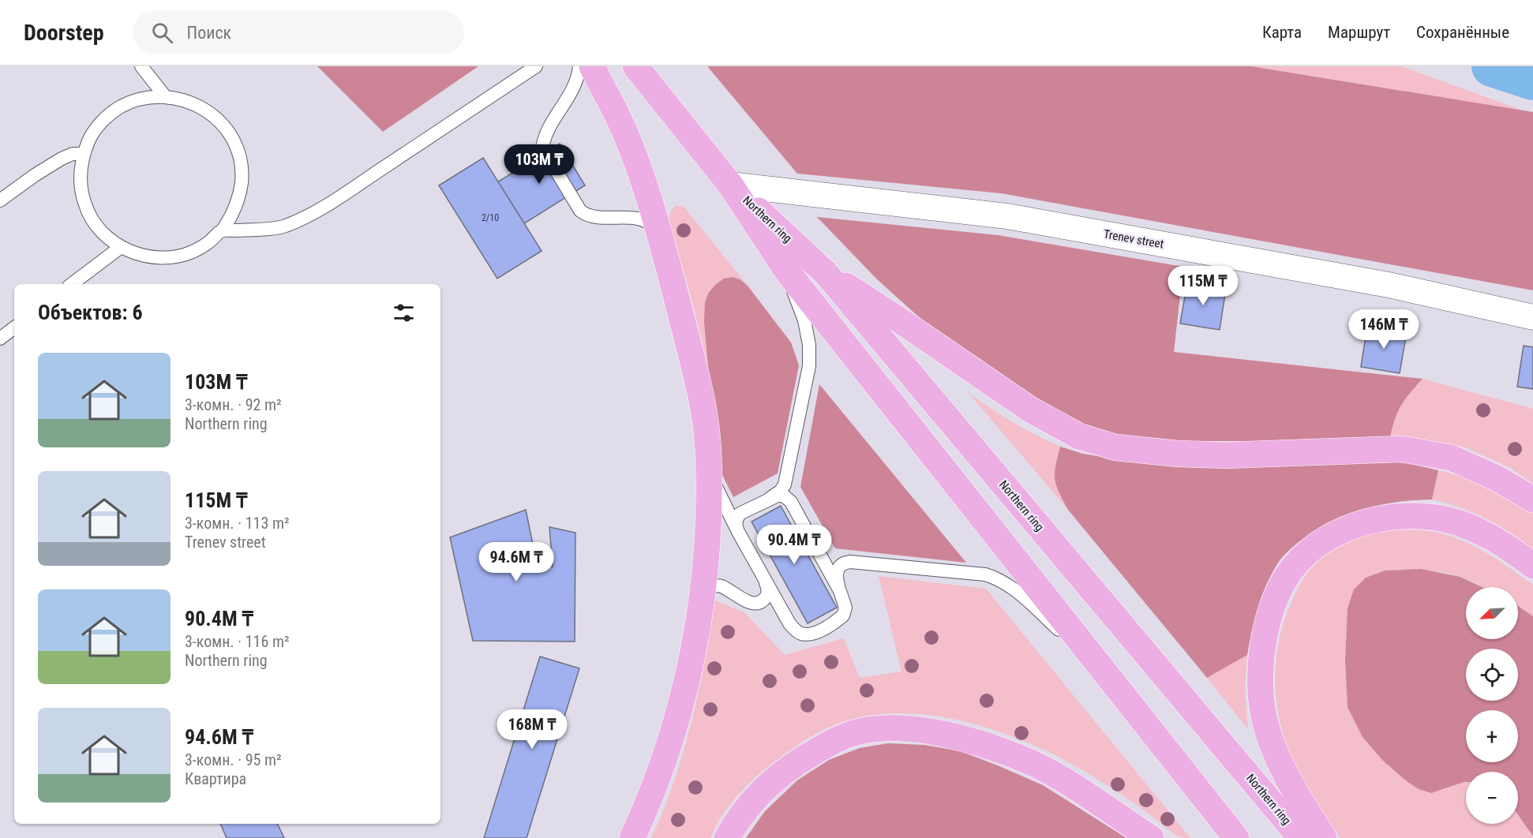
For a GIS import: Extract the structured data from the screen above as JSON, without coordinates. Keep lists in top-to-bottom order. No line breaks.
{"streets":{"main road":["Northern ring"],"street":["Trenev street"]},"crossings":[["Northern ring","Trenev street"]],"house_numbers":["2/10"],"north":"bottom left","page":{"header":"Doorstep","search":"Поиск","nav":["Карта","Маршрут","Сохранённые"],"price":["103M ₸","115M ₸","146M ₸","90.4M ₸","94.6M ₸","168M ₸"],"heading":"Объектов: 6","list":[{"name":"103M ₸","note":"3-комн. · 92 m² · Northern ring"},{"name":"115M ₸","note":"3-комн. · 113 m² · Trenev street"},{"name":"90.4M ₸","note":"3-комн. · 116 m² · Northern ring"},{"name":"94.6M ₸","note":"3-комн. · 95 m² · Квартира"}],"map_buttons":["+","−"]}}
